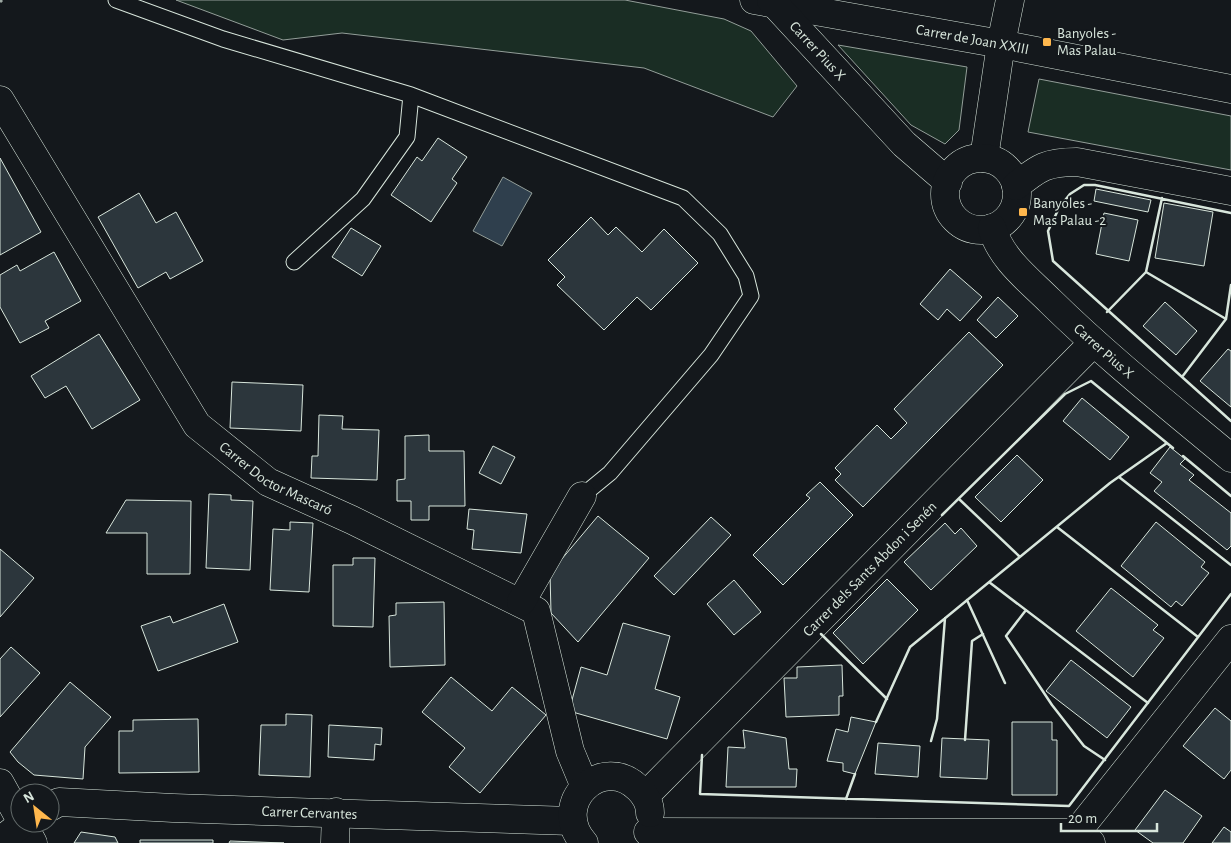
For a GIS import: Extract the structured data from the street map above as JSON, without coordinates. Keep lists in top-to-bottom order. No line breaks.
{"streets":{"street":["Carrer de Joan XXIII","Carrer Pius X","Carrer Doctor Mascaró","Carrer dels Sants Abdon i Senén","Carrer Cervantes"]},"crossings":[["Carrer de Joan XXIII","Carrer Pius X"],["Carrer Pius X","Carrer dels Sants Abdon i Senén"]],"places":{"transit":["Banyoles - Mas Palau","Banyoles - Mas Palau -2"]},"scale_bar":"20 m","north":"top left"}
